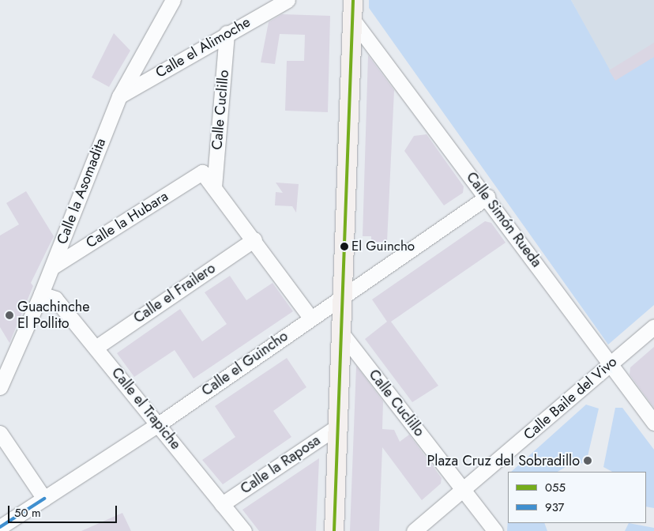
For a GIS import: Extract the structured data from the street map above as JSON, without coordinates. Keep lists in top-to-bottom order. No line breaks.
{"streets":{"street":["Calle el Alimoche","Calle Cuclillo","Calle la Asomadita","Calle la Hubara","Calle Simón Rueda","Calle el Frailero","Calle el Guincho","Calle Baile del Vivo","Calle el Trapiche","Calle la Raposa"]},"crossings":[["Calle el Alimoche","Calle Cuclillo"],["Calle el Alimoche","Calle la Asomadita"],["Calle Cuclillo","Calle la Hubara"],["Calle Cuclillo","Calle Baile del Vivo"],["Calle la Asomadita","Calle la Hubara"],["Calle la Asomadita","Calle el Trapiche"],["Calle Simón Rueda","Calle el Guincho"],["Calle Simón Rueda","Calle Baile del Vivo"],["Calle el Frailero","Calle el Trapiche"],["Calle el Guincho","Calle el Trapiche"],["Calle el Trapiche","Calle la Raposa"]],"places":["El Guincho","Guachinche El Pollito","Plaza Cruz del Sobradillo"],"lines":["transit line 055","transit line 937"],"legend":["055","937"],"scale_bar":"50 m"}
